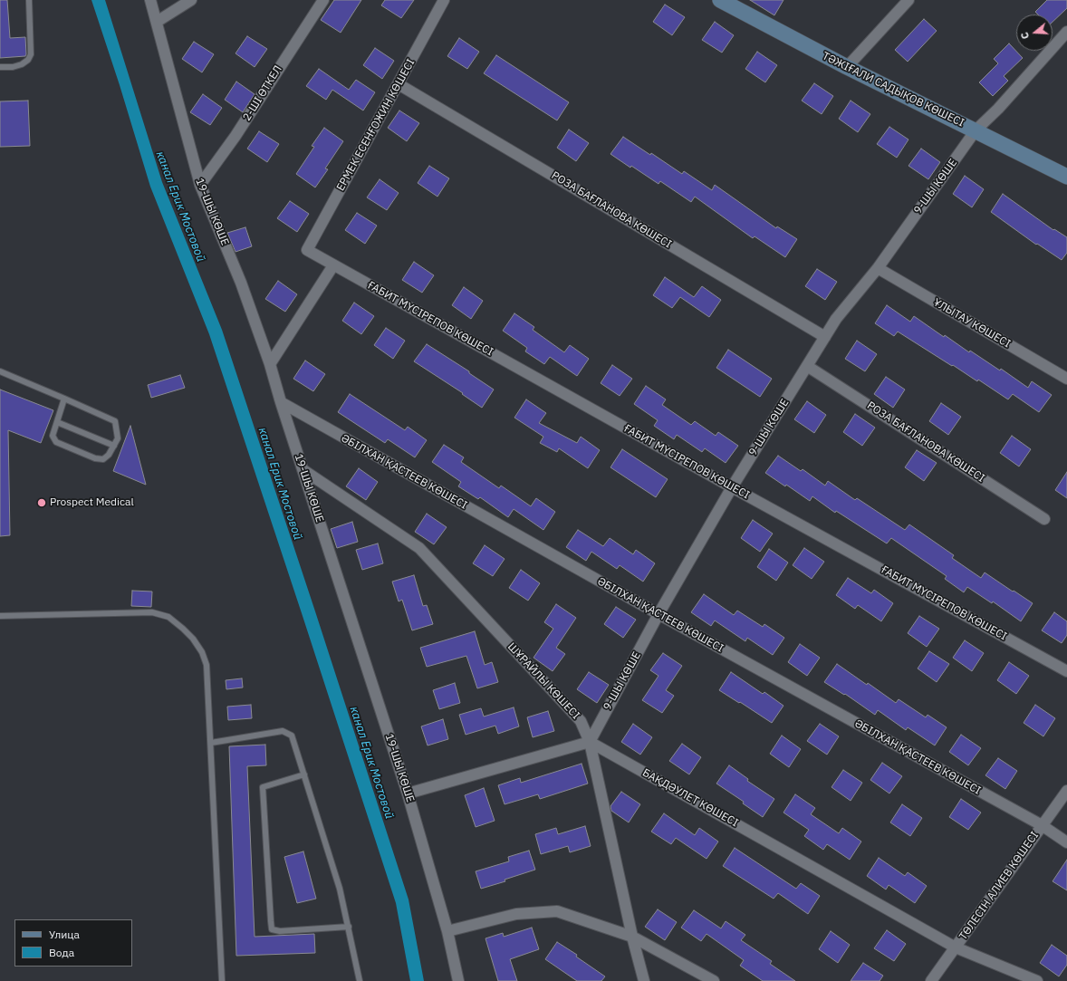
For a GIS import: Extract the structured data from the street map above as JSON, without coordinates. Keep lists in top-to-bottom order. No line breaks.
{"streets":{"street":["ТӘЖІҒАЛИ САДЫҚОВ КӨШЕСІ","2-ШI ӨТКЕЛ","ЕРМЕК ЕСЕНҒОЖИН КӨШЕСІ","9-ШЫ КӨШЕ","РОЗА БАҒЛАНОВА КӨШЕСI","19-ШЫ КӨШЕ","ҒАБИТ МҮСІРЕПОВ КӨШЕСI","ҰЛЫТАУ КӨШЕСI","ӘБІЛХАН ҚАСТЕЕВ КӨШЕСI","ШҰРАЙЛЫ КӨШЕСІ","БАҚДӘУЛЕТ КӨШЕСI","ТӨЛЕСІН АЛИЕВ КӨШЕСІ"]},"crossings":[["ТӘЖІҒАЛИ САДЫҚОВ КӨШЕСІ","9-ШЫ КӨШЕ"],["2-ШI ӨТКЕЛ","19-ШЫ КӨШЕ"],["ЕРМЕК ЕСЕНҒОЖИН КӨШЕСІ","РОЗА БАҒЛАНОВА КӨШЕСI"],["ЕРМЕК ЕСЕНҒОЖИН КӨШЕСІ","ҒАБИТ МҮСІРЕПОВ КӨШЕСI"],["9-ШЫ КӨШЕ","РОЗА БАҒЛАНОВА КӨШЕСI"],["9-ШЫ КӨШЕ","ҒАБИТ МҮСІРЕПОВ КӨШЕСI"],["9-ШЫ КӨШЕ","ҰЛЫТАУ КӨШЕСI"],["9-ШЫ КӨШЕ","ӘБІЛХАН ҚАСТЕЕВ КӨШЕСI"],["9-ШЫ КӨШЕ","ШҰРАЙЛЫ КӨШЕСІ"],["9-ШЫ КӨШЕ","БАҚДӘУЛЕТ КӨШЕСI"],["19-ШЫ КӨШЕ","ӘБІЛХАН ҚАСТЕЕВ КӨШЕСI"],["19-ШЫ КӨШЕ","ШҰРАЙЛЫ КӨШЕСІ"],["ӘБІЛХАН ҚАСТЕЕВ КӨШЕСI","ТӨЛЕСІН АЛИЕВ КӨШЕСІ"],["ШҰРАЙЛЫ КӨШЕСІ","БАҚДӘУЛЕТ КӨШЕСI"],["БАҚДӘУЛЕТ КӨШЕСI","ТӨЛЕСІН АЛИЕВ КӨШЕСІ"]],"water":["канал Ерик Мостовой"],"places":["Prospect Medical"],"legend":["Улица","Вода"],"north":"left"}
